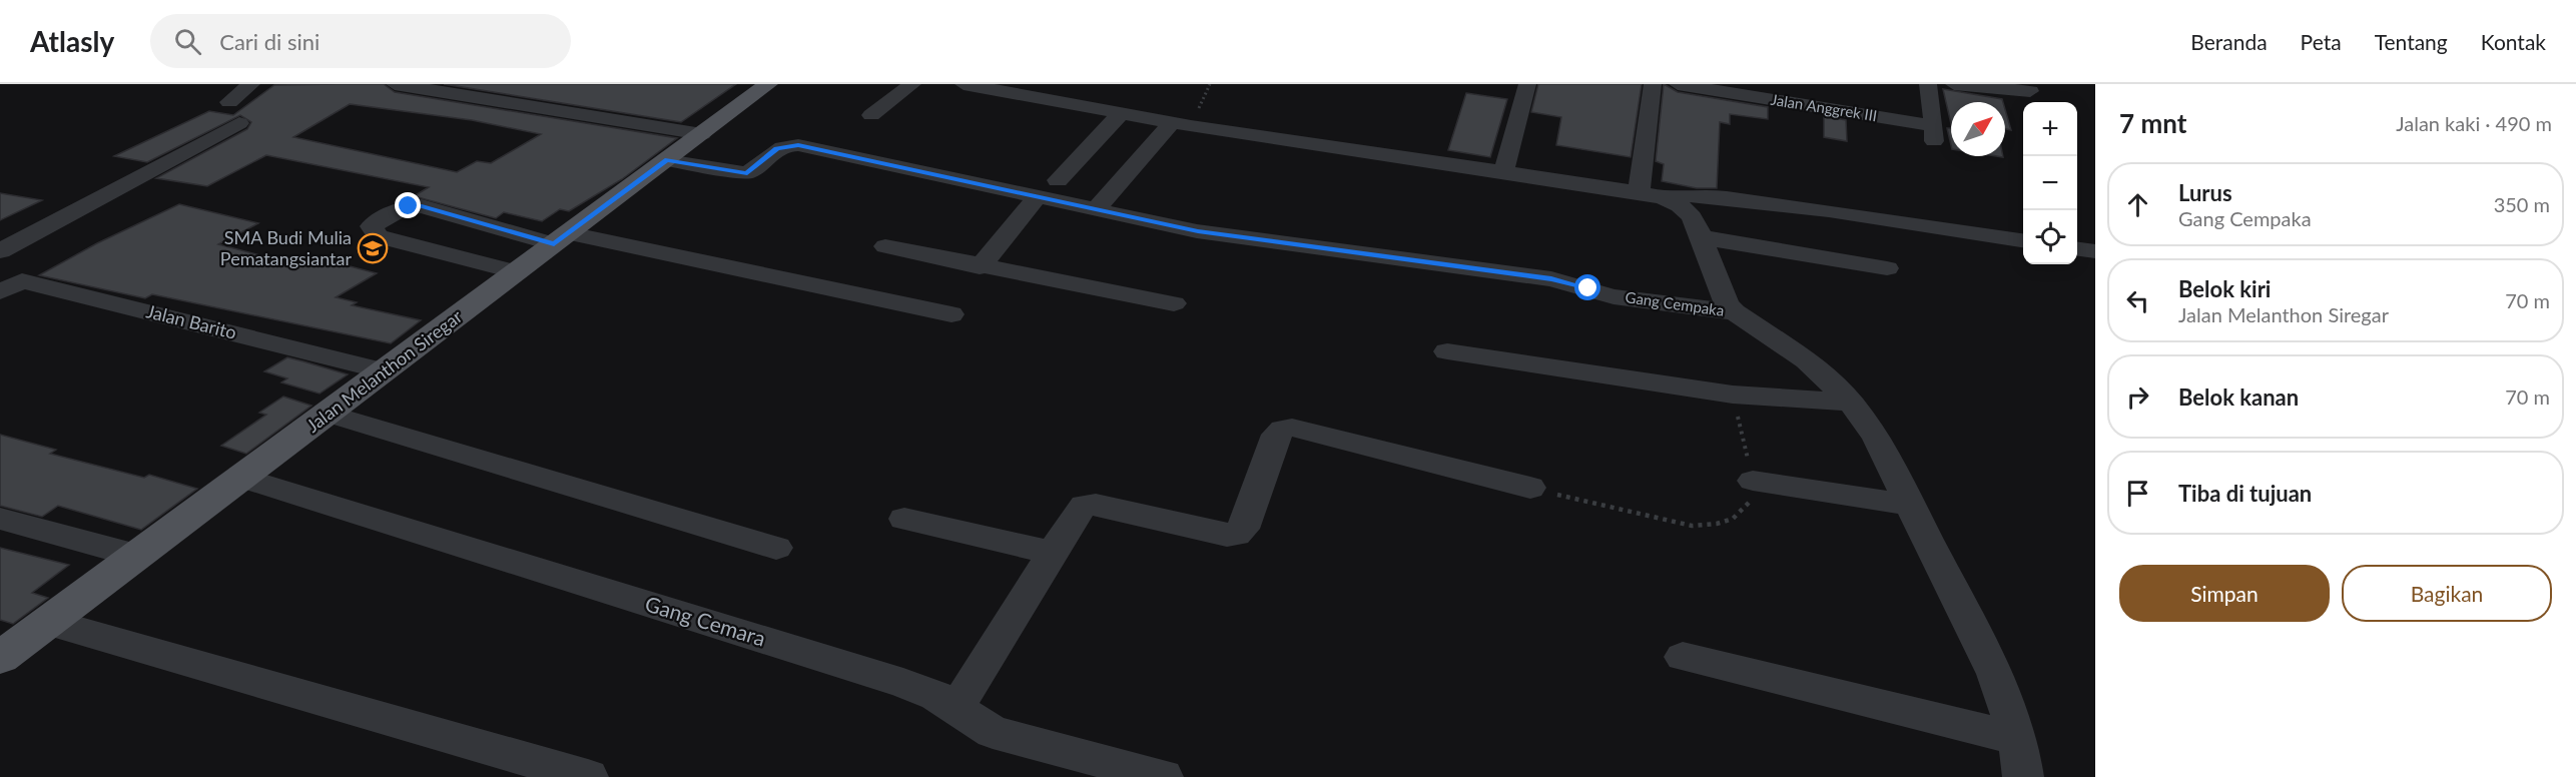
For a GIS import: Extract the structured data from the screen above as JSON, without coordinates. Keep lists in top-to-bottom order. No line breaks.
{"streets":{"main road":["Jalan Melanthon Siregar"],"street":["Jalan Anggrek III","Gang Cempaka","Jalan Barito","Gang Cemara"]},"crossings":[["Gang Cempaka","Jalan Melanthon Siregar"],["Jalan Barito","Jalan Melanthon Siregar"],["Jalan Melanthon Siregar","Gang Cemara"]],"places":{"school or university":["SMA Budi Mulia Pematangsiantar"]},"north":"top right","page":{"header":"Atlasly","search":"Cari di sini","nav":["Beranda","Peta","Tentang","Kontak"],"heading":["7 mnt","Jalan kaki · 490 m"],"map_buttons":["+","−"],"list":[["Lurus","Gang Cempaka","350 m"],["Belok kiri","Jalan Melanthon Siregar","70 m"],["Belok kanan","70 m"],"Tiba di tujuan"],"buttons":["Simpan","Bagikan"]}}
